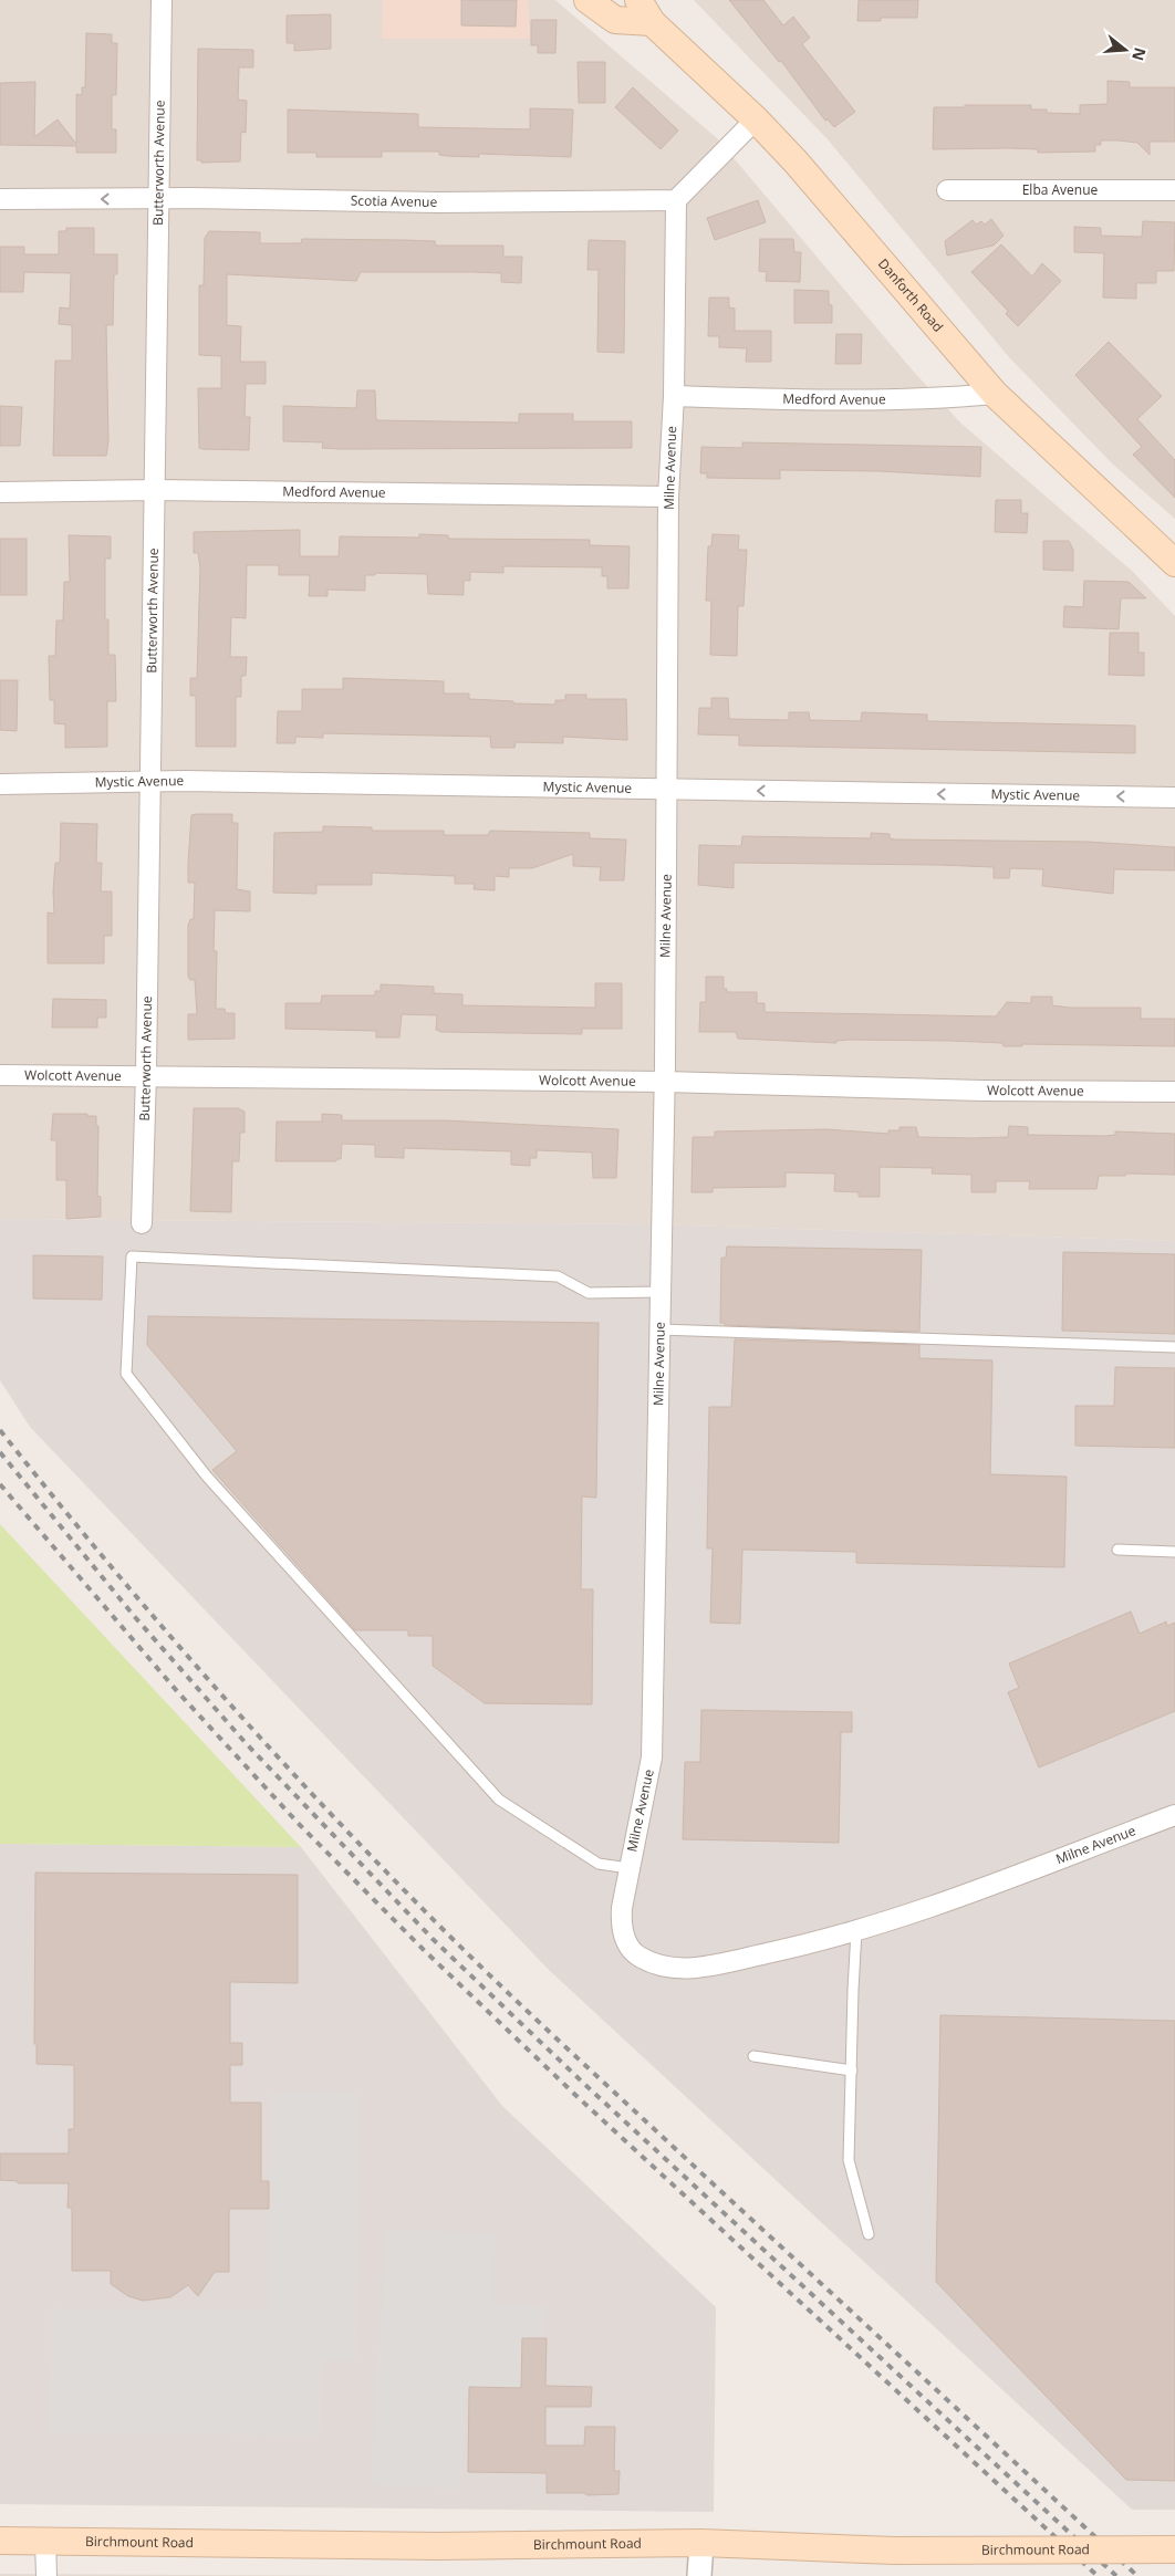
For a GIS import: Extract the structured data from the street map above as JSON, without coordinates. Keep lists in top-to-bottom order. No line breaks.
{"streets":{"main road":["Danforth Road","Birchmount Road"],"street":["Butterworth Avenue","Elba Avenue","Scotia Avenue","Medford Avenue","Milne Avenue","Mystic Avenue","Wolcott Avenue"]},"crossings":[["Butterworth Avenue","Scotia Avenue"],["Butterworth Avenue","Medford Avenue"],["Butterworth Avenue","Mystic Avenue"],["Butterworth Avenue","Wolcott Avenue"],["Scotia Avenue","Milne Avenue"],["Danforth Road","Medford Avenue"],["Medford Avenue","Milne Avenue"],["Milne Avenue","Mystic Avenue"],["Milne Avenue","Wolcott Avenue"]],"one_way":["Mystic Avenue"],"north":"right"}
